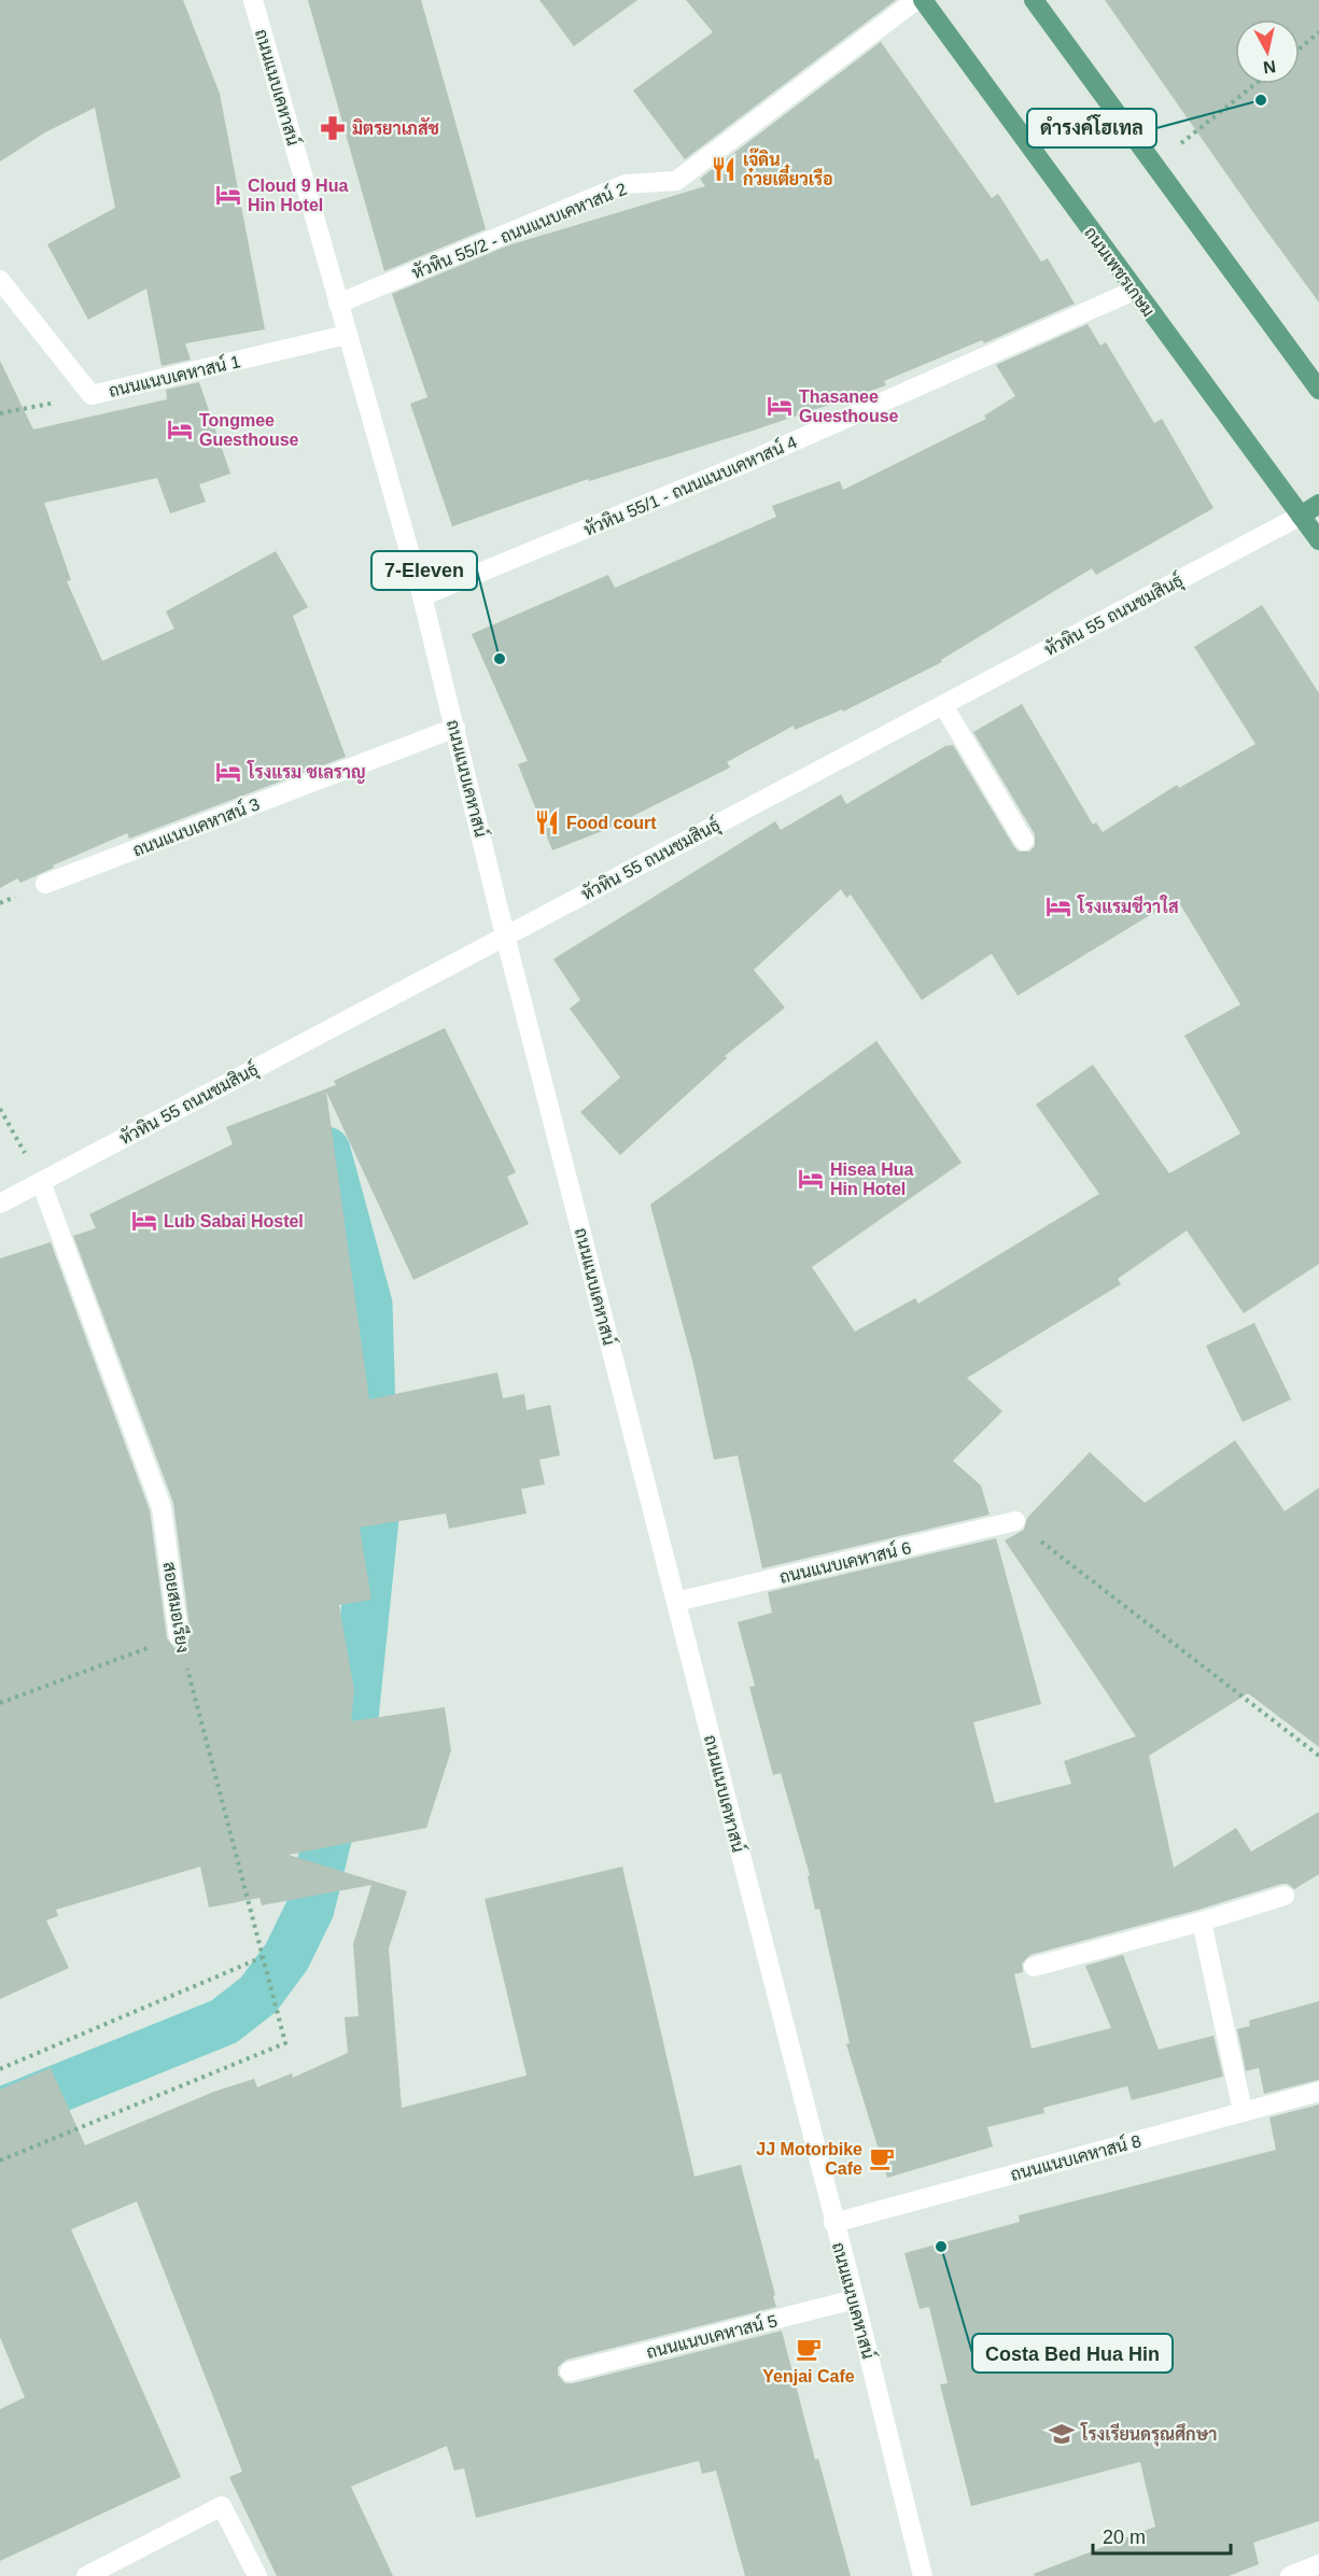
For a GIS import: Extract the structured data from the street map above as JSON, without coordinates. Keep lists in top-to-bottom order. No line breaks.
{"streets":{"main road":["ถนนเพชรเกษม"],"street":["ถนนแนบเคหาสน์","หัวหิน 55/2 - ถนนแนบเคหาสน์ 2","ถนนแนบเคหาสน์ 1","หัวหิน 55/1 - ถนนแนบเคหาสน์ 4","หัวหิน 55 ถนนชมสินธุ์","ถนนแนบเคหาสน์ 3","ถนนแนบเคหาสน์ 6","สอยสมอเรียง","ถนนแนบเคหาสน์ 8","ถนนแนบเคหาสน์ 5"]},"crossings":[["ถนนแนบเคหาสน์","หัวหิน 55/2 - ถนนแนบเคหาสน์ 2"],["ถนนแนบเคหาสน์","ถนนแนบเคหาสน์ 1"],["ถนนแนบเคหาสน์","หัวหิน 55/1 - ถนนแนบเคหาสน์ 4"],["ถนนแนบเคหาสน์","หัวหิน 55 ถนนชมสินธุ์"],["ถนนแนบเคหาสน์","ถนนแนบเคหาสน์ 3"],["ถนนแนบเคหาสน์","ถนนแนบเคหาสน์ 6"],["ถนนแนบเคหาสน์","ถนนแนบเคหาสน์ 8"],["ถนนแนบเคหาสน์","ถนนแนบเคหาสน์ 5"],["ถนนเพชรเกษม","หัวหิน 55/1 - ถนนแนบเคหาสน์ 4"],["ถนนเพชรเกษม","หัวหิน 55 ถนนชมสินธุ์"],["หัวหิน 55 ถนนชมสินธุ์","สอยสมอเรียง"]],"places":{"other":["ดำรงค์โฮเทล","7-Eleven","Costa Bed Hua Hin"],"pharmacy":["มิตรยาเภสัช"],"restaurant":["เจ๊ดิน ก๋วยเตี๋ยวเรือ","Food court"],"hotel":["Cloud 9 Hua Hin Hotel","Thasanee Guesthouse","Tongmee Guesthouse","โรงแรม ชเลราญ","โรงแรมชีวาใส","Hisea Hua Hin Hotel","Lub Sabai Hostel"],"cafe":["JJ Motorbike Cafe","Yenjai Cafe"],"school or university":["โรงเรียนดรุณศึกษา"]},"scale_bar":"20 m","north":"bottom"}
